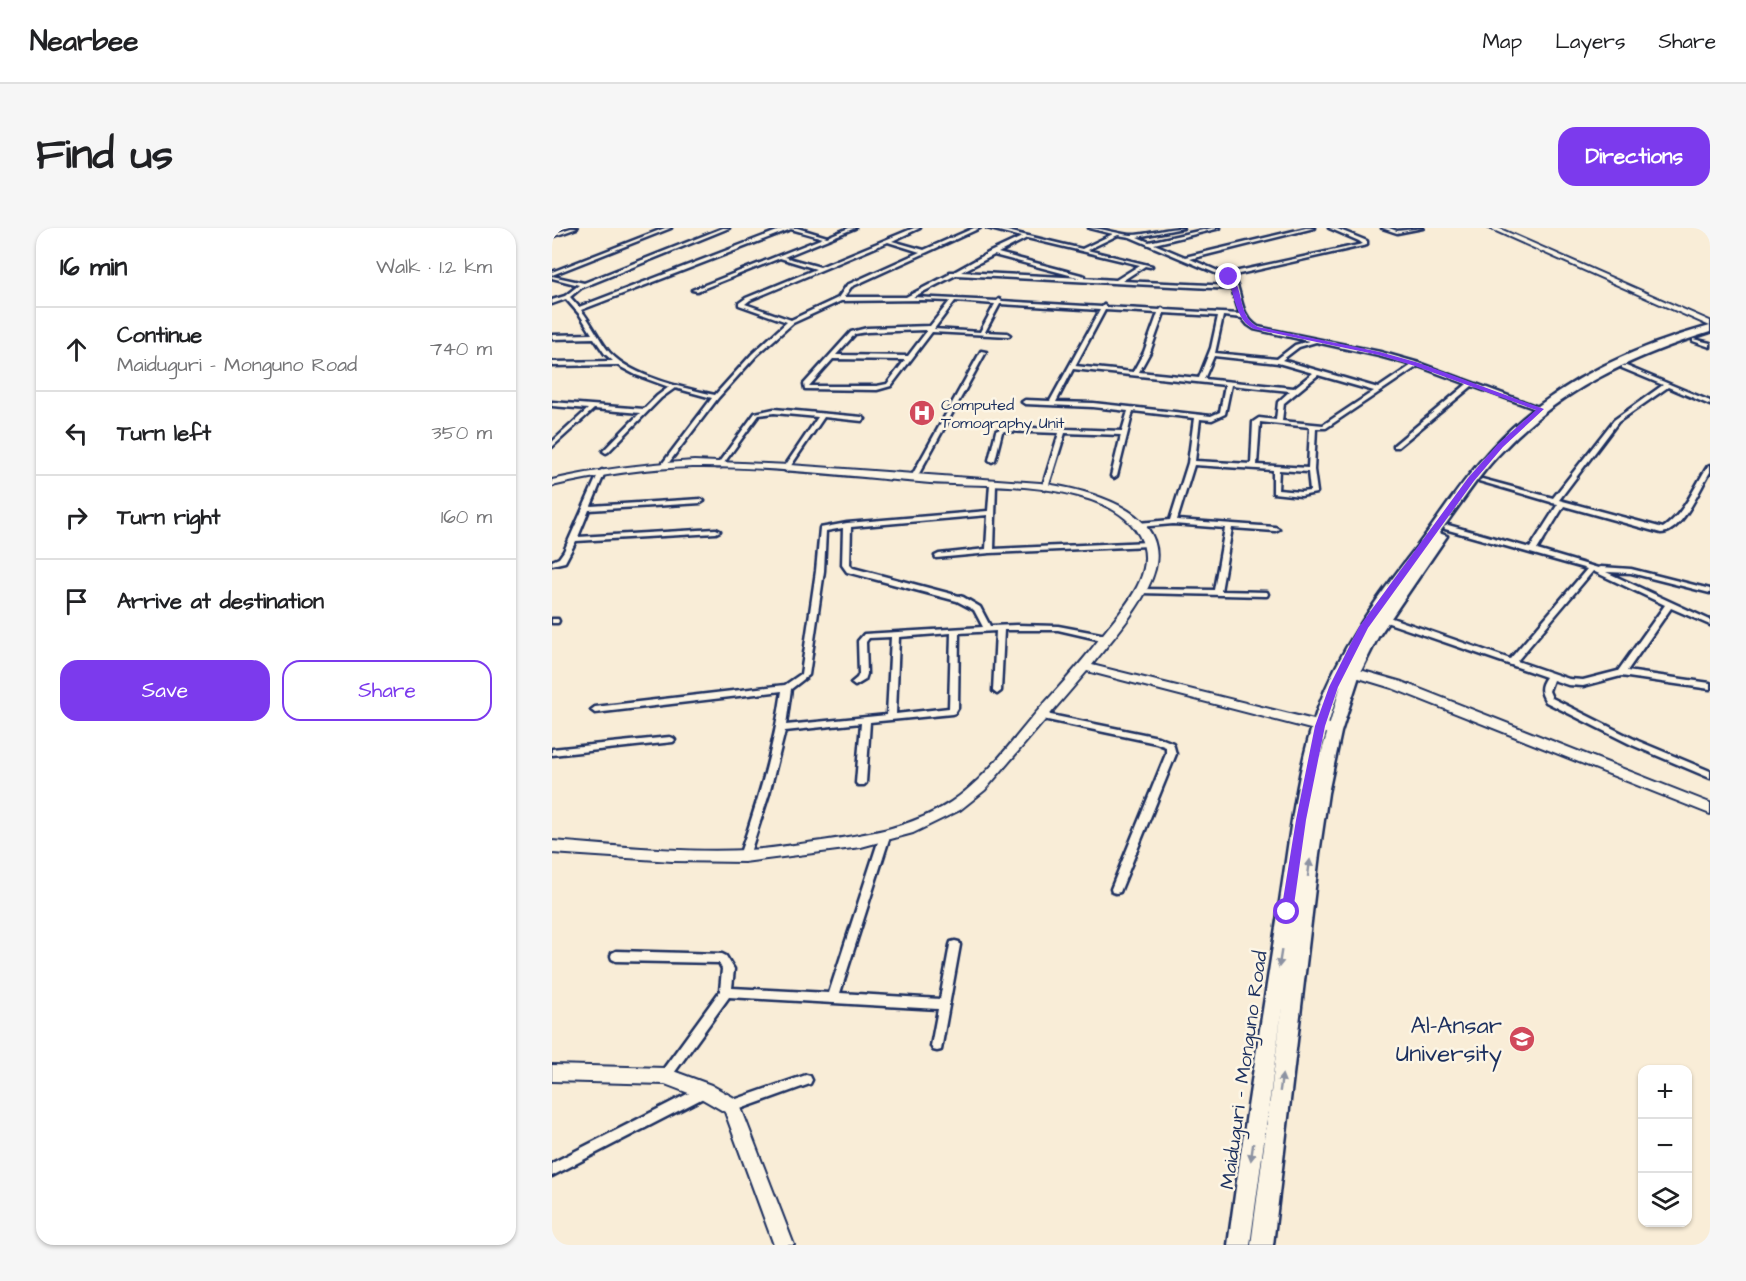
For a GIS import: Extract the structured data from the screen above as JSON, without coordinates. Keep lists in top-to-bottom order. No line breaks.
{"streets":{"main road":["Maiduguri - Monguno Road"]},"places":{"hospital":["Computed Tomography Unit"],"school or university":["Al-Ansar University"]},"page":{"header":"Nearbee","nav":["Map","Layers","Share"],"title":"Find us","buttons":["Directions",["Save","Share"]],"heading":["16 min","Walk · 1.2 km"],"list":[["Continue","Maiduguri - Monguno Road","740 m"],["Turn left","350 m"],["Turn right","160 m"],"Arrive at destination"],"map_buttons":["+","−"]}}
